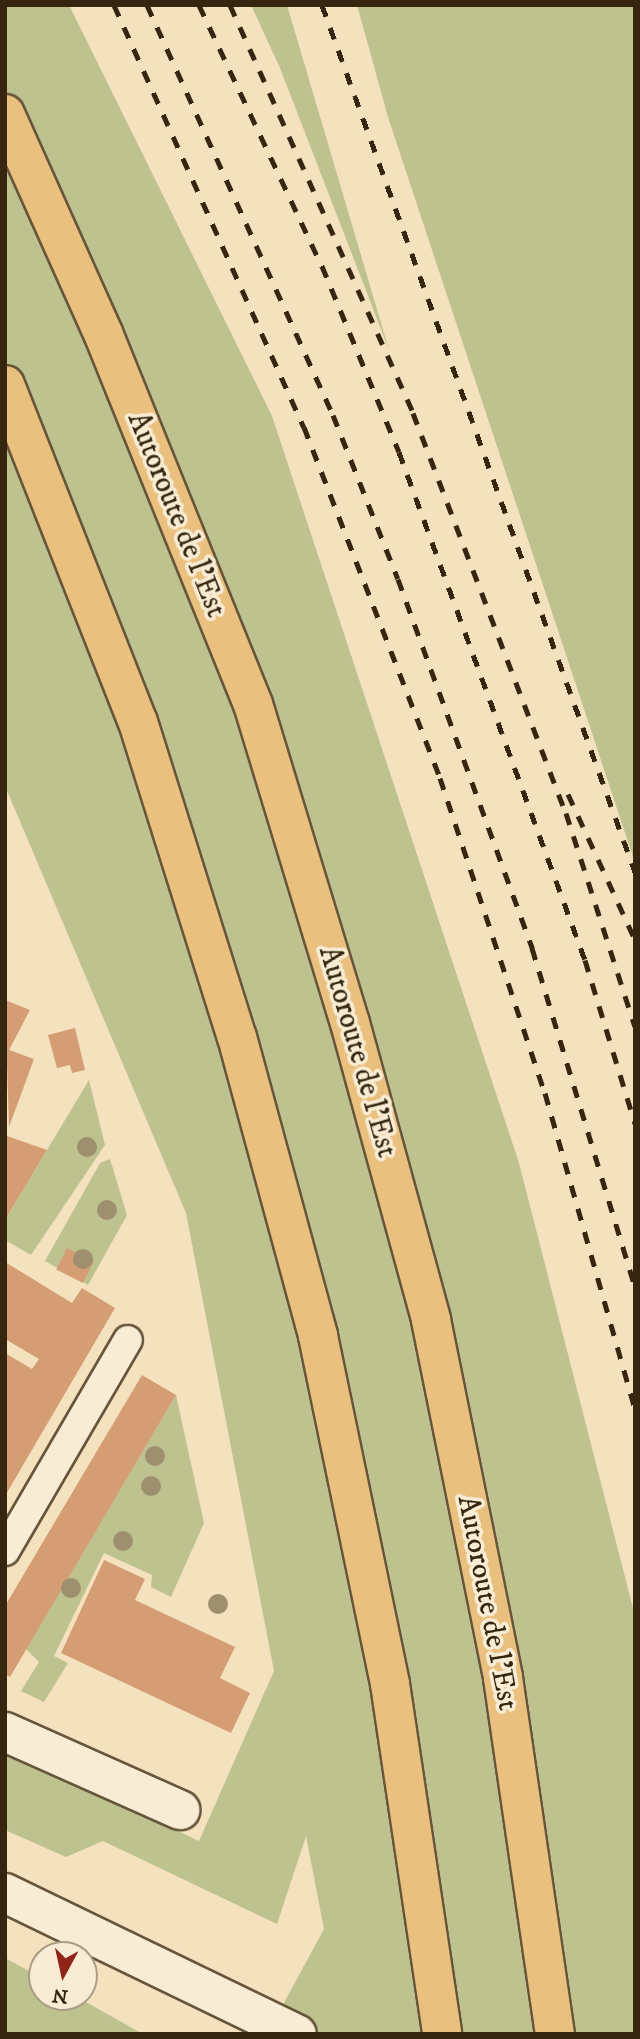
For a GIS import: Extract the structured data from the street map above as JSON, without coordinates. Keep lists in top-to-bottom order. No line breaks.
{"streets":{"highway":["Autoroute de l’Est"]},"north":"bottom"}
